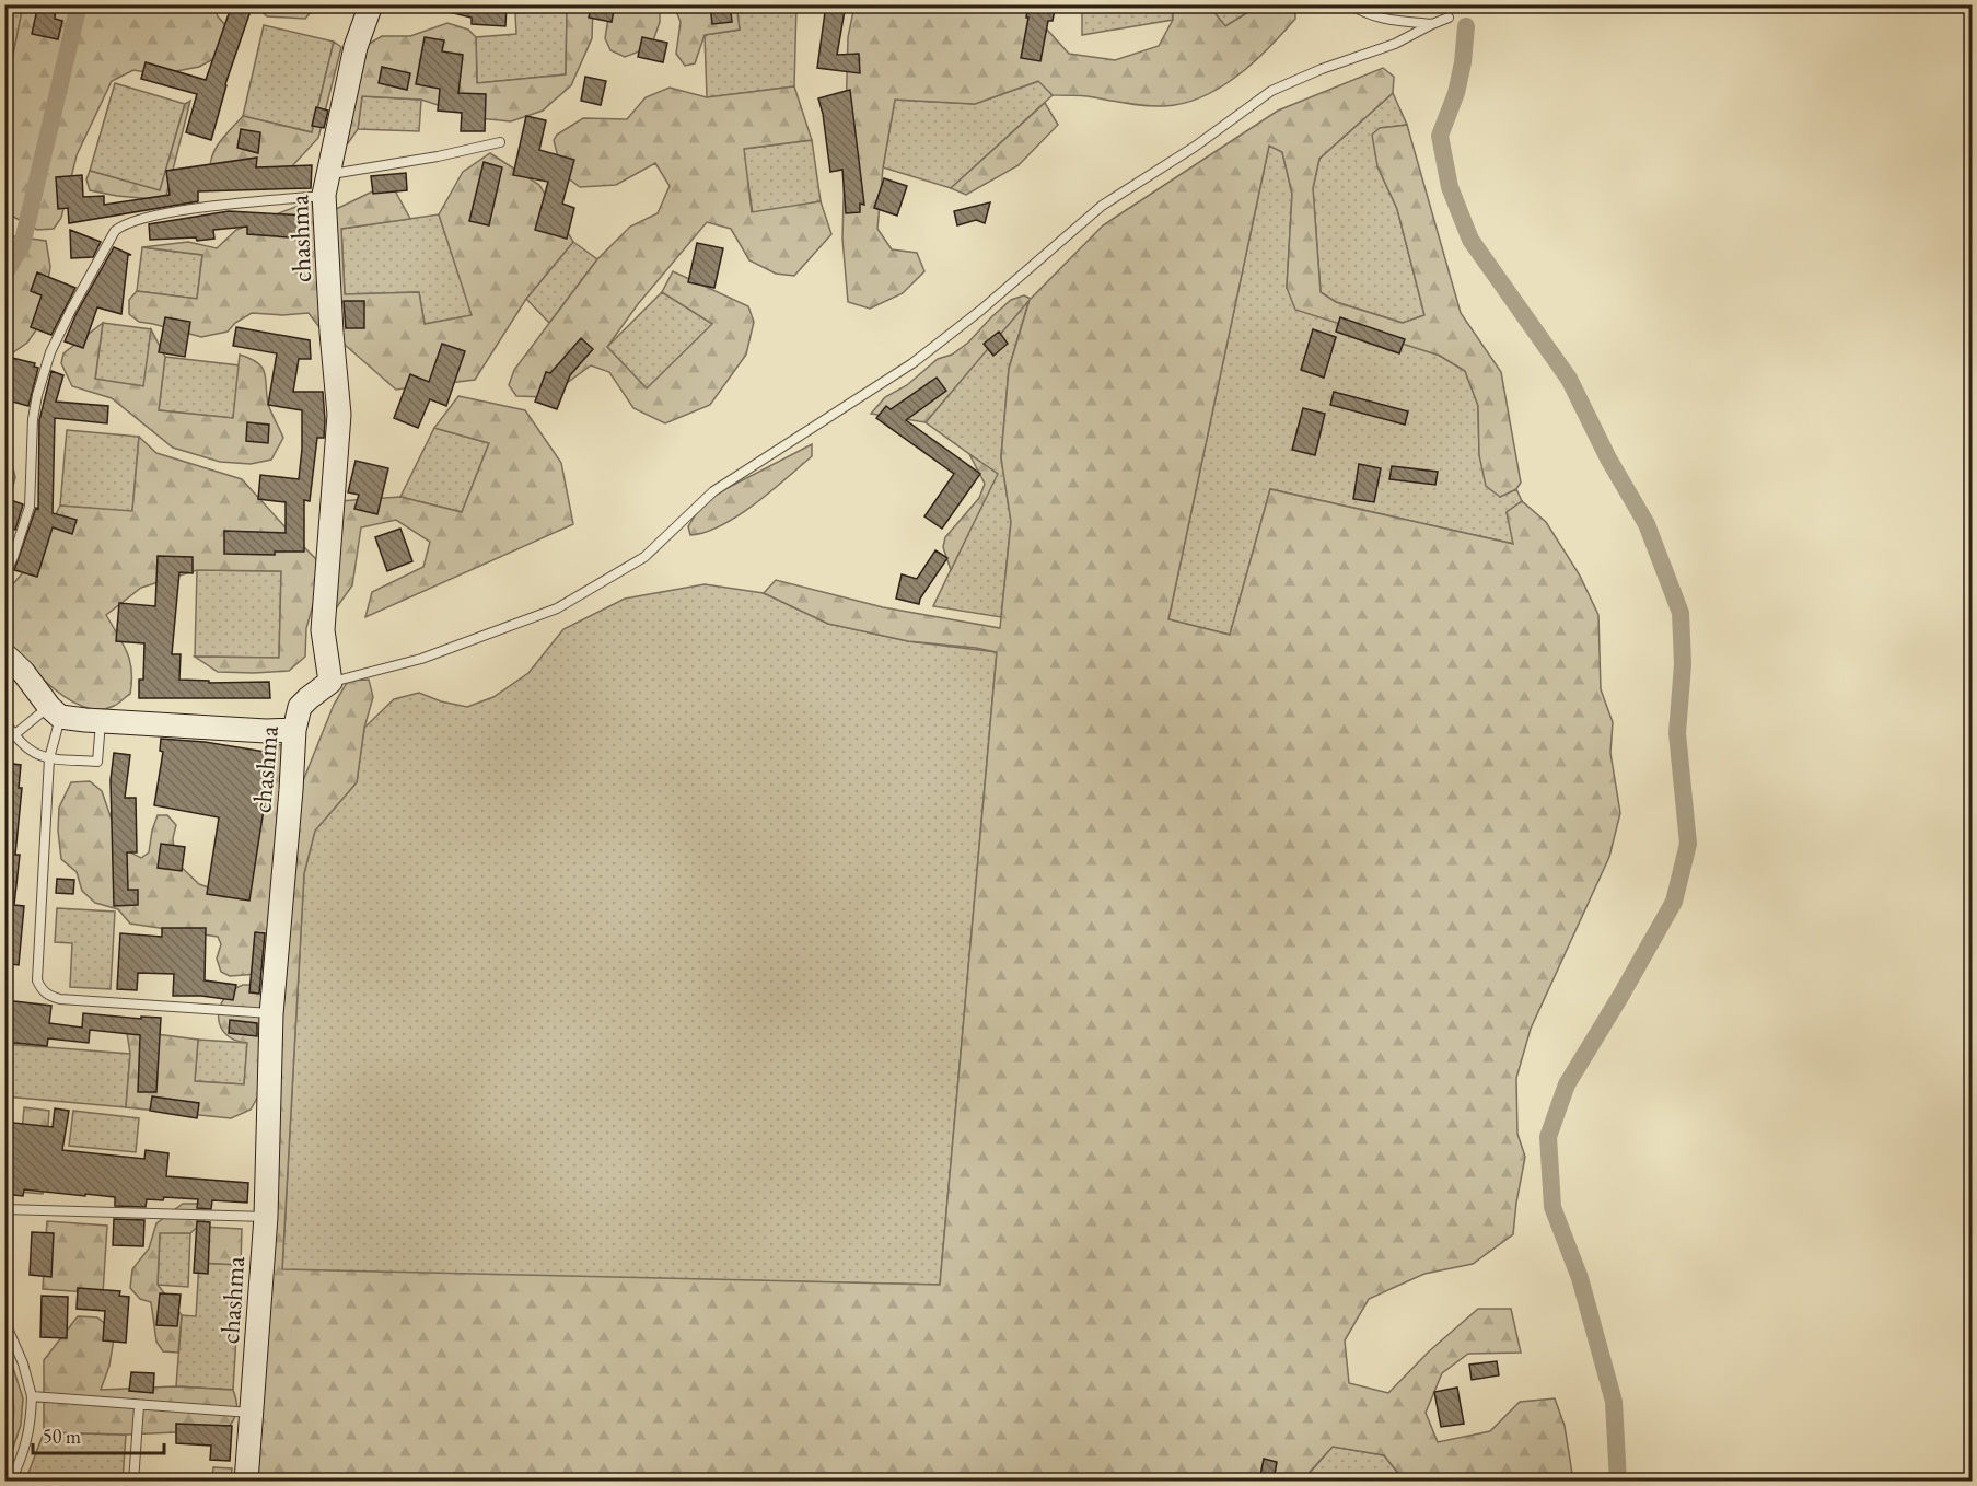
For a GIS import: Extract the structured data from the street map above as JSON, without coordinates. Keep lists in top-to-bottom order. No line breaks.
{"streets":{"street":["сhashma"]},"scale_bar":"50 m"}
